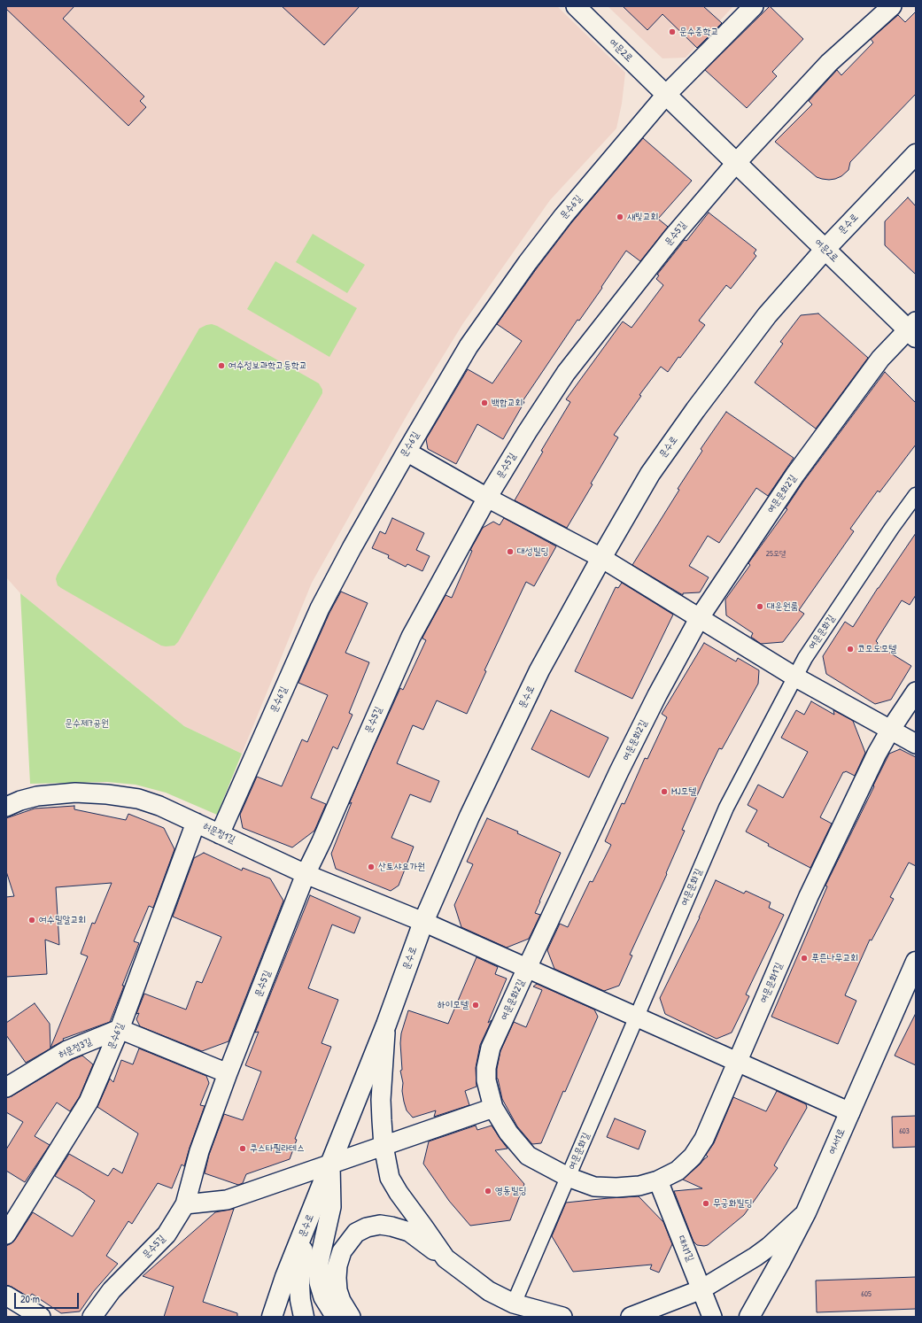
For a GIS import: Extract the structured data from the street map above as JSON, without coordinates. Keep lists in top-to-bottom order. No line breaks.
{"streets":{"street":["여문2로","문수6길","문수로","문수5길","여문문화2길","여문문화길","허문정1길","여문문화1길","허문정3길","여서1로","대치1길"]},"crossings":[["여문2로","문수6길"],["여문2로","문수로"],["여문2로","문수5길"],["여문2로","여문문화2길"],["문수6길","허문정1길"],["문수6길","허문정3길"],["문수로","허문정1길"],["문수5길","허문정1길"],["여문문화2길","여문문화길"],["여문문화2길","허문정1길"],["여문문화2길","여문문화1길"],["여문문화길","허문정1길"],["여문문화길","여문문화1길"],["허문정1길","여문문화1길"],["허문정1길","여서1로"],["여문문화1길","대치1길"]],"parks":["문수제7공원"],"places":["문수중학교","새빛교회","여수정보과학고등학교","백합교회","대성빌딩","대운원룸","코모도모텔","MJ모텔","산토샤요가원","여수밀알교회","푸른나무교회","하이모텔","쿠스타필라테스","영동빌딩","무궁화빌딩"],"house_numbers":["25모텔","603","605"],"scale_bar":"20 m"}
